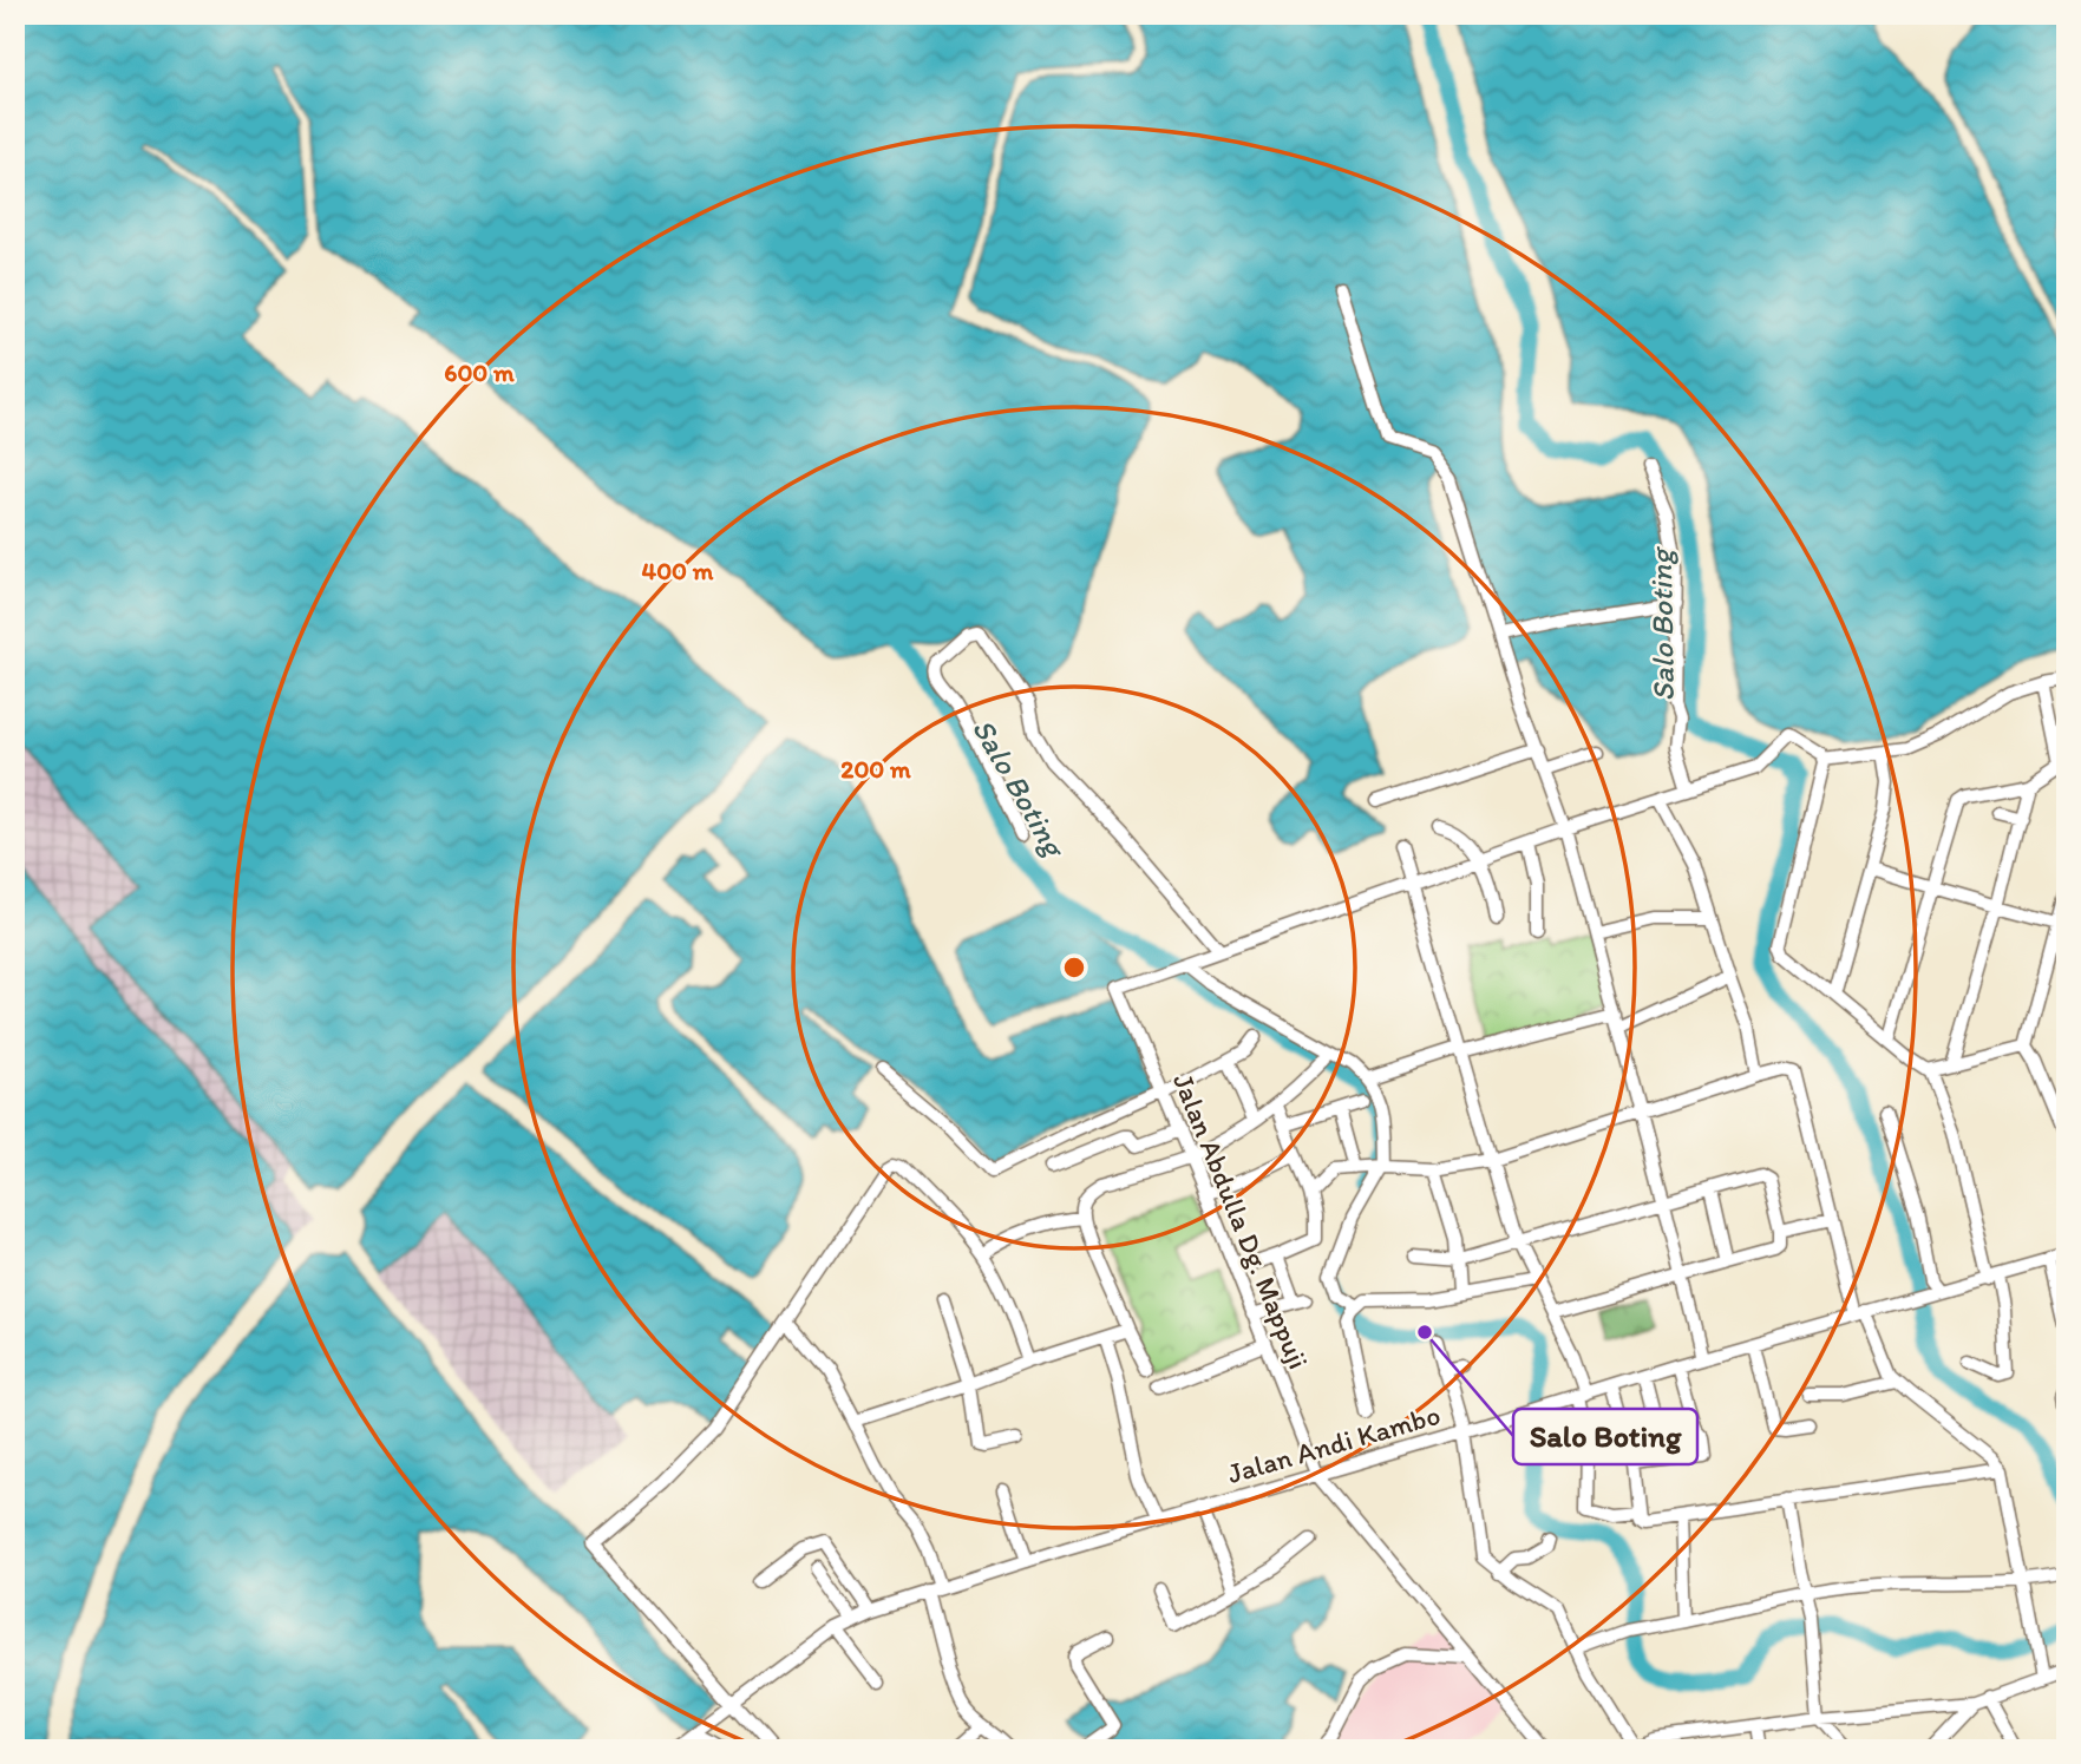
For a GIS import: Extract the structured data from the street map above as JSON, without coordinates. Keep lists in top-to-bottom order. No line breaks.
{"streets":{"street":["Jalan Abdulla Dg. Mappuji","Jalan Andi Kambo"]},"crossings":[["Jalan Abdulla Dg. Mappuji","Jalan Andi Kambo"]],"water":["Salo Boting"],"places":["Salo Boting"],"rings":["600 m","400 m","200 m"]}
